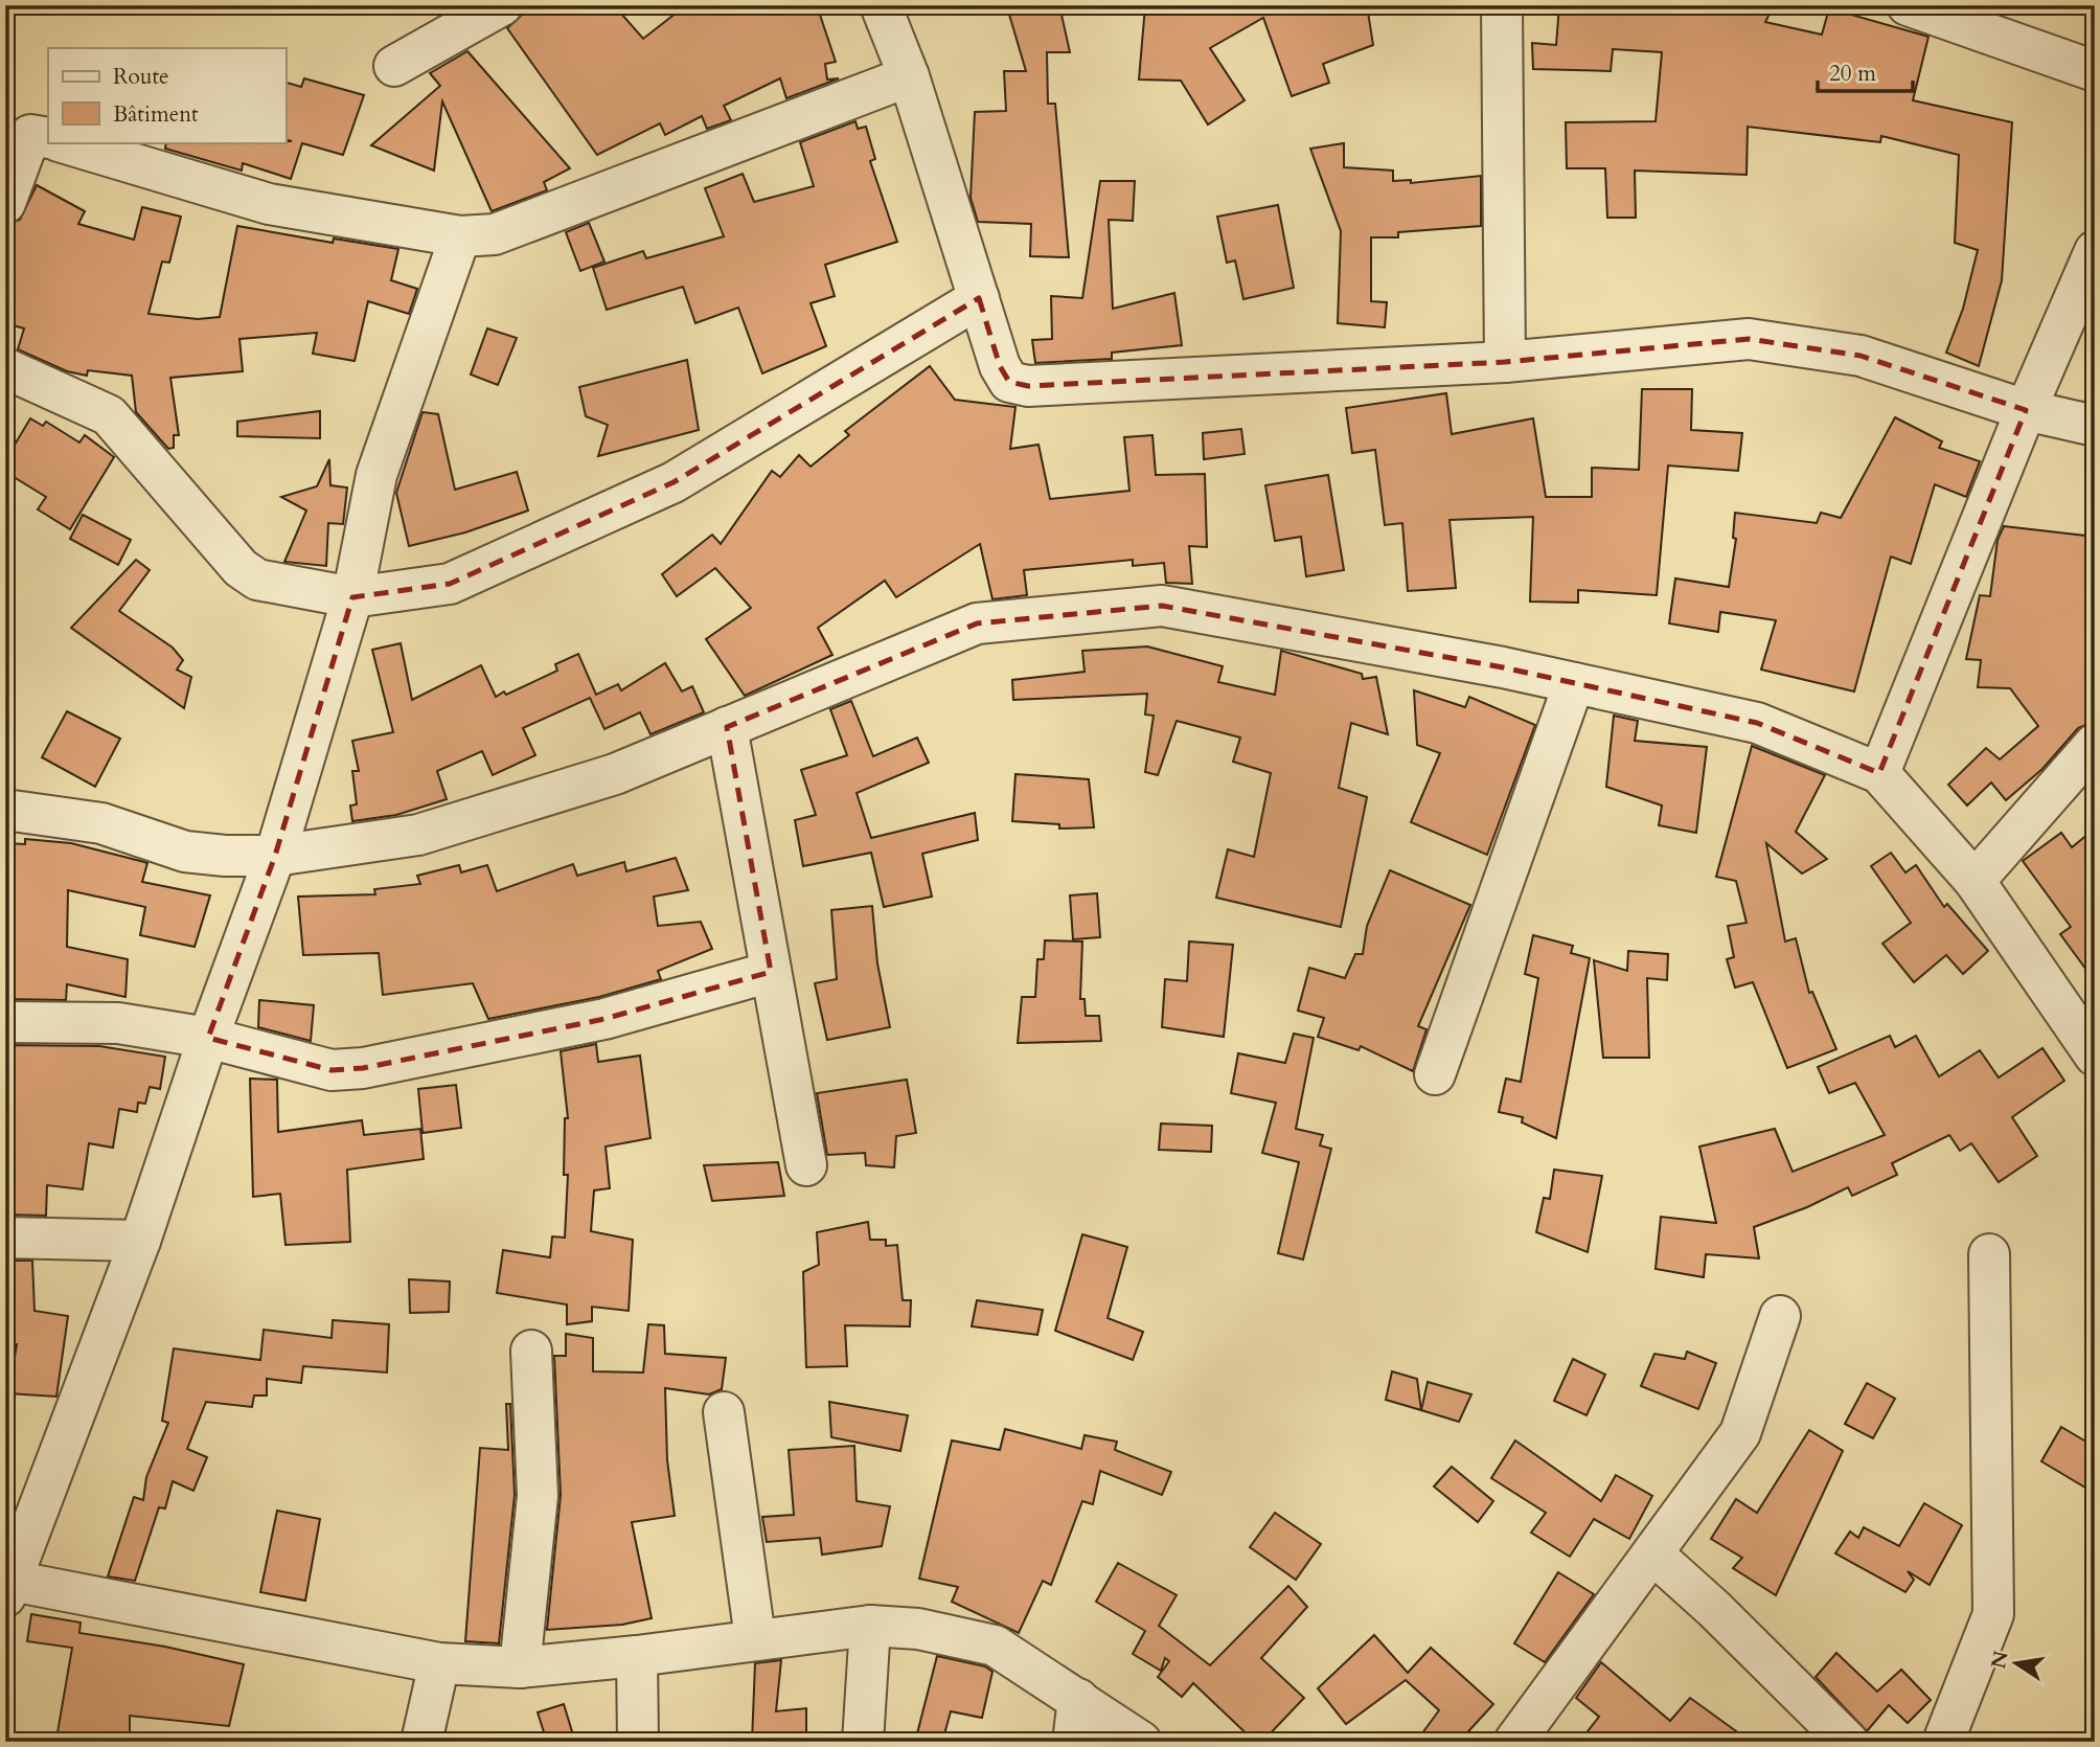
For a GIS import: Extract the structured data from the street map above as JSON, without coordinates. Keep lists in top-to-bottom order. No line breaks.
{"legend":["Route","Bâtiment"],"scale_bar":"20 m","north":"left"}
